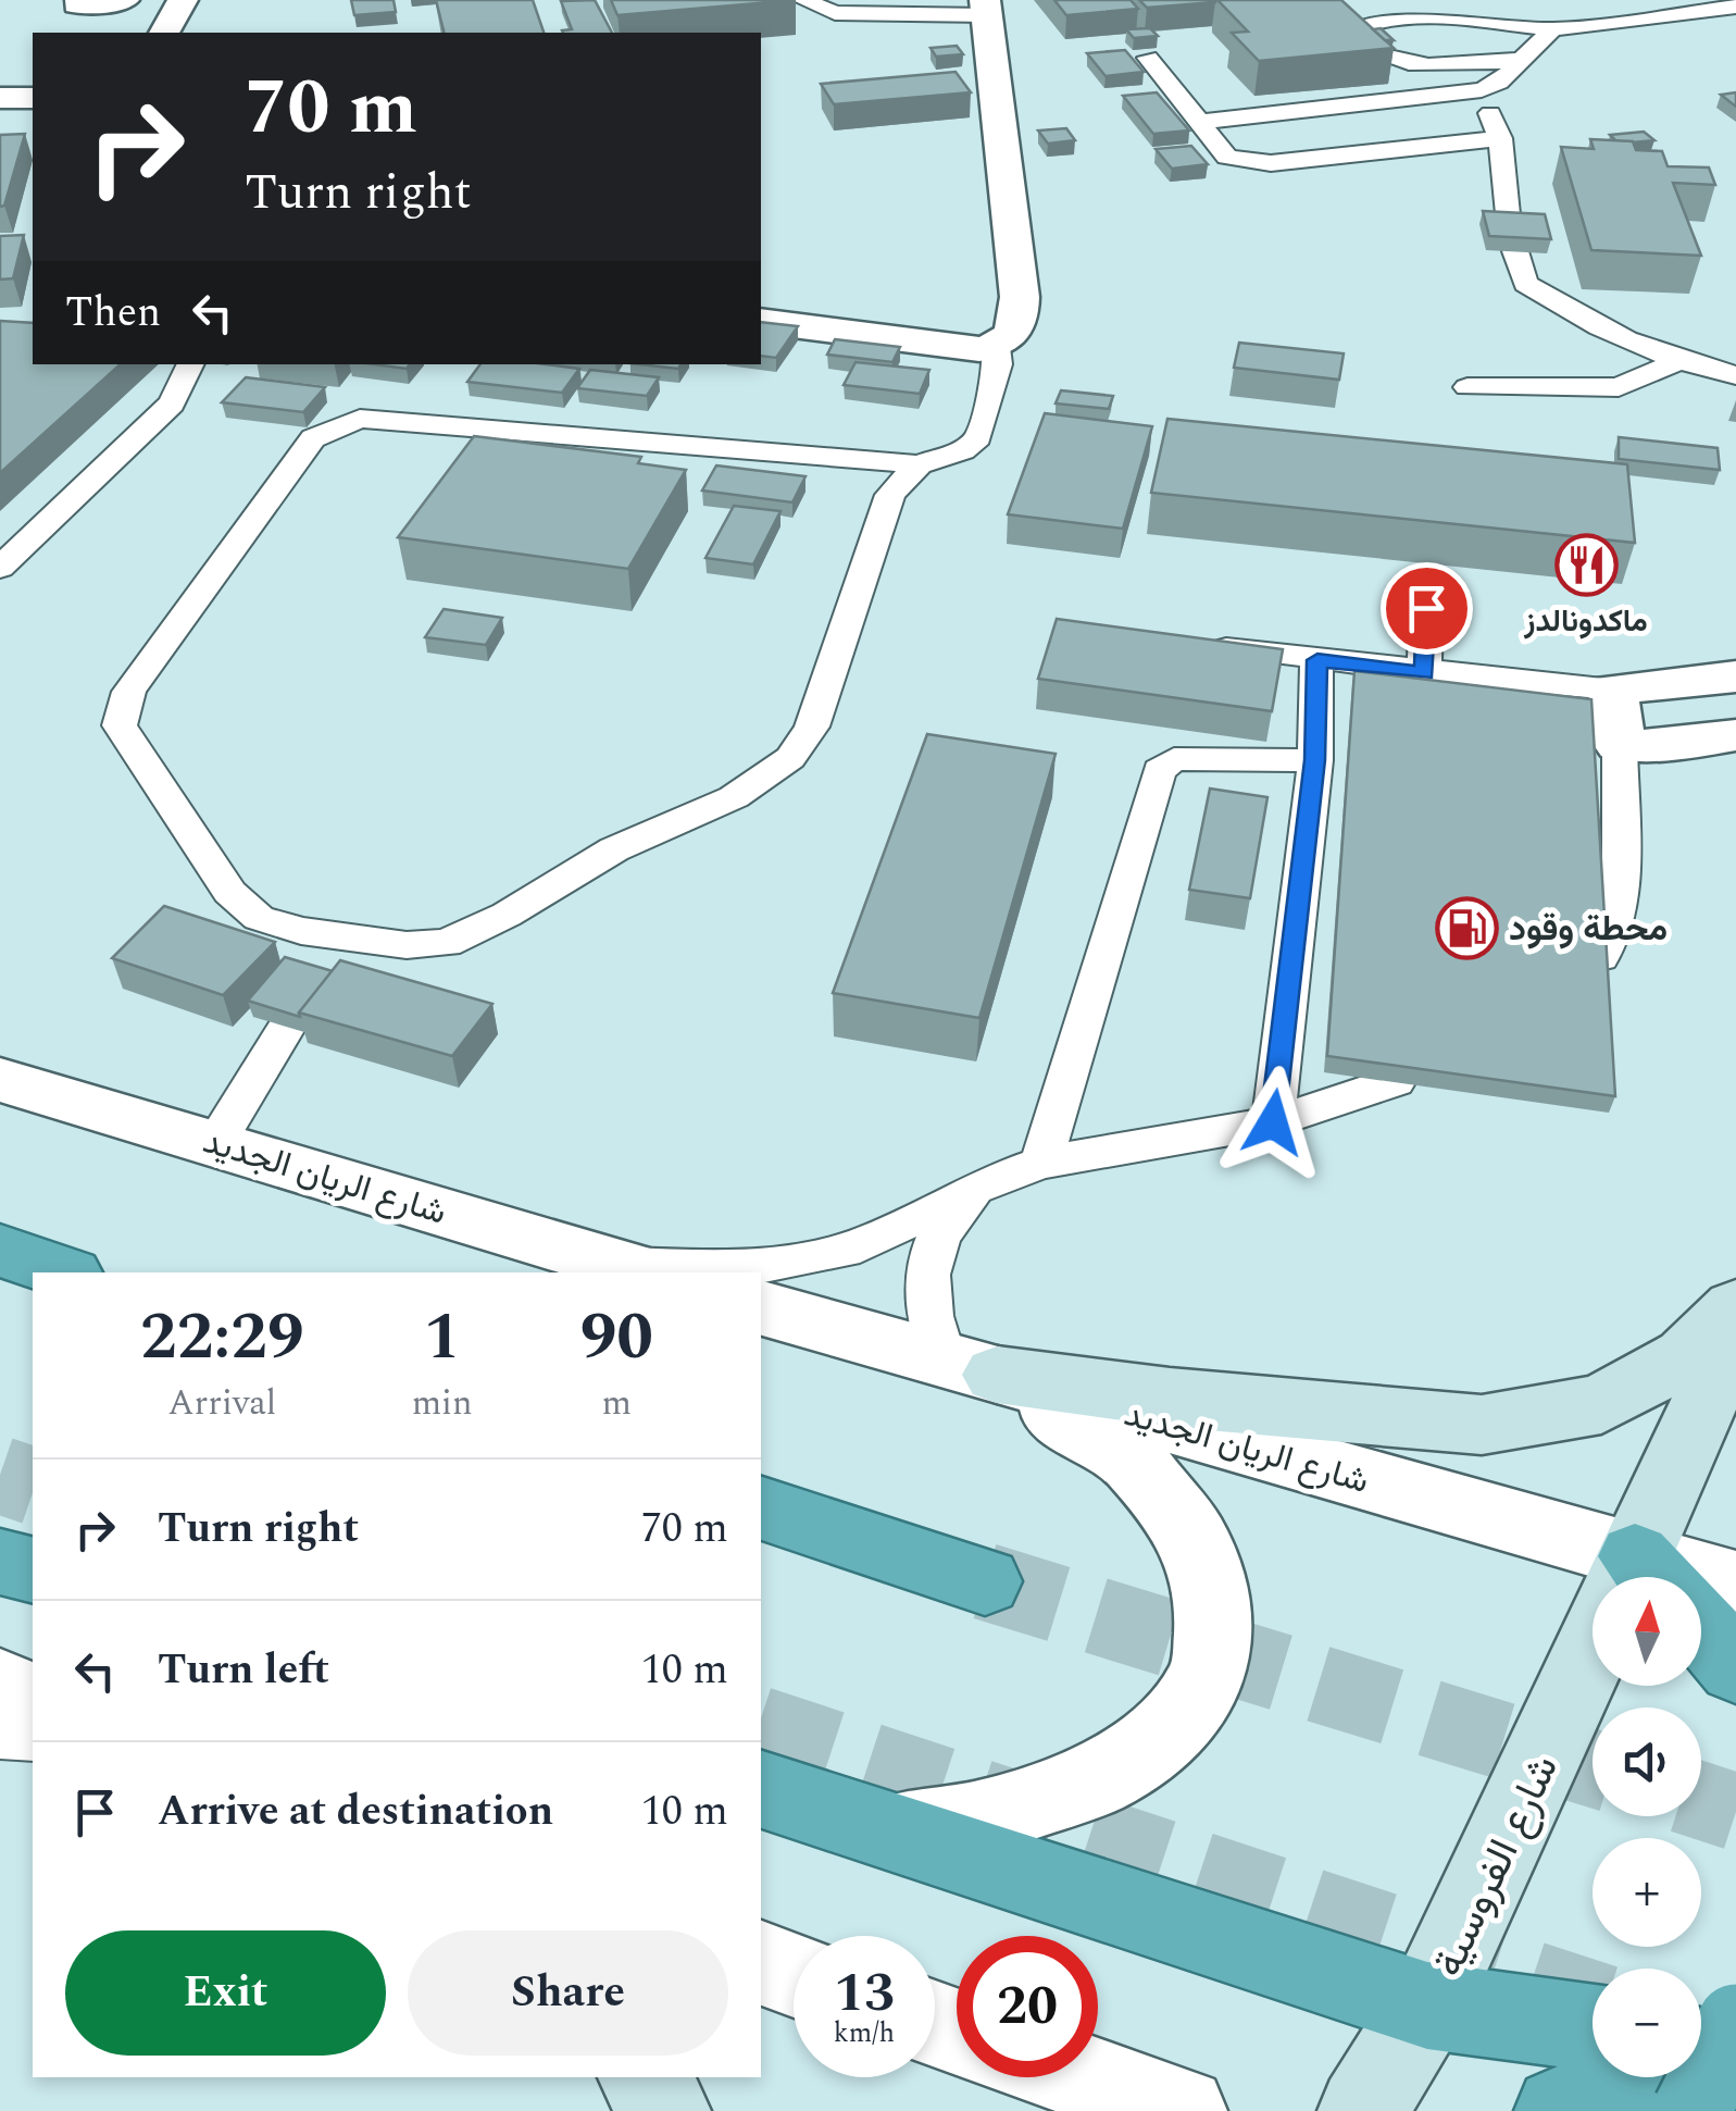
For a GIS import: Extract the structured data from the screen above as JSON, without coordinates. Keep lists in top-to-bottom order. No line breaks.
{"streets":{"main road":["شارع الفروسية"],"street":["شارع الريان الجديد"]},"places":{"restaurant":["ماكدونالدز"],"fuel station":["محطة وقود"]},"north":"top","page":{"turn":["70 m","Turn right"],"then":"Then","eta":["22:29","Arrival","1","min","90","m"],"list":[{"name":"Turn right","value":"70 m"},{"name":"Turn left","value":"10 m"},{"name":"Arrive at destination","value":"10 m"}],"map_buttons":["+","−"],"buttons":["Exit","Share"],"speed":"13 km/h","limit":"20"}}
